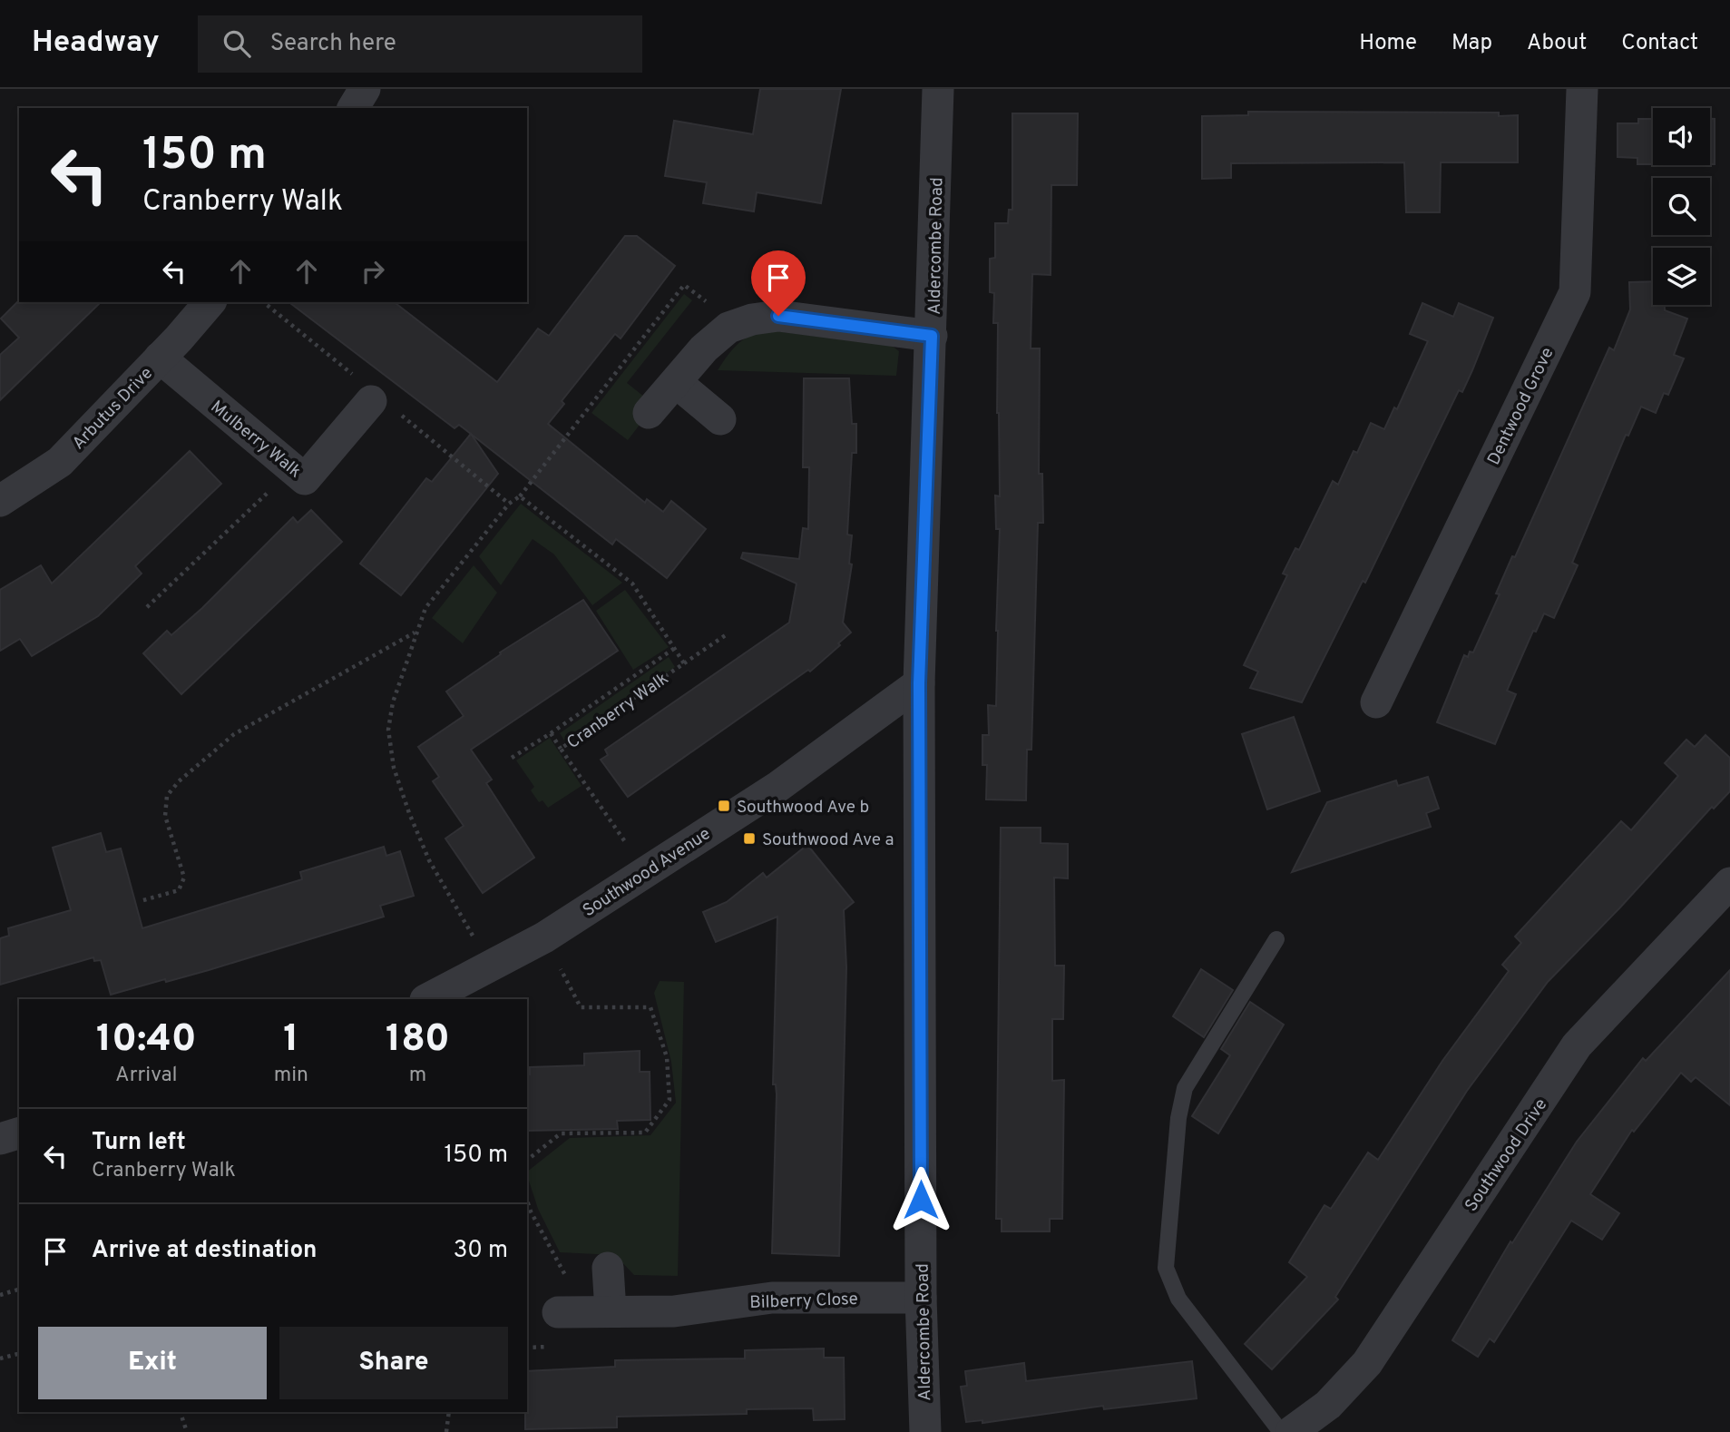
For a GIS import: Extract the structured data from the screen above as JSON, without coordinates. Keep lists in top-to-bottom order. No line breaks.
{"streets":{"street":["Aldercombe Road","Dentwood Grove","Arbutus Drive","Mulberry Walk","Southwood Avenue","Southwood Drive","Bilberry Close"],"path":["Cranberry Walk"]},"crossings":[["Aldercombe Road","Southwood Avenue"],["Aldercombe Road","Bilberry Close"],["Arbutus Drive","Mulberry Walk"],["Cranberry Walk","Southwood Avenue"]],"places":{"transit":["Southwood Ave b","Southwood Ave a"]},"page":{"header":"Headway","search":"Search here","nav":["Home","Map","About","Contact"],"turn":["150 m","Cranberry Walk"],"eta":["10:40","Arrival","1","min","180","m"],"list":[{"name":"Turn left","note":"Cranberry Walk","value":"150 m"},{"name":"Arrive at destination","value":"30 m"}],"buttons":["Exit","Share"]}}
